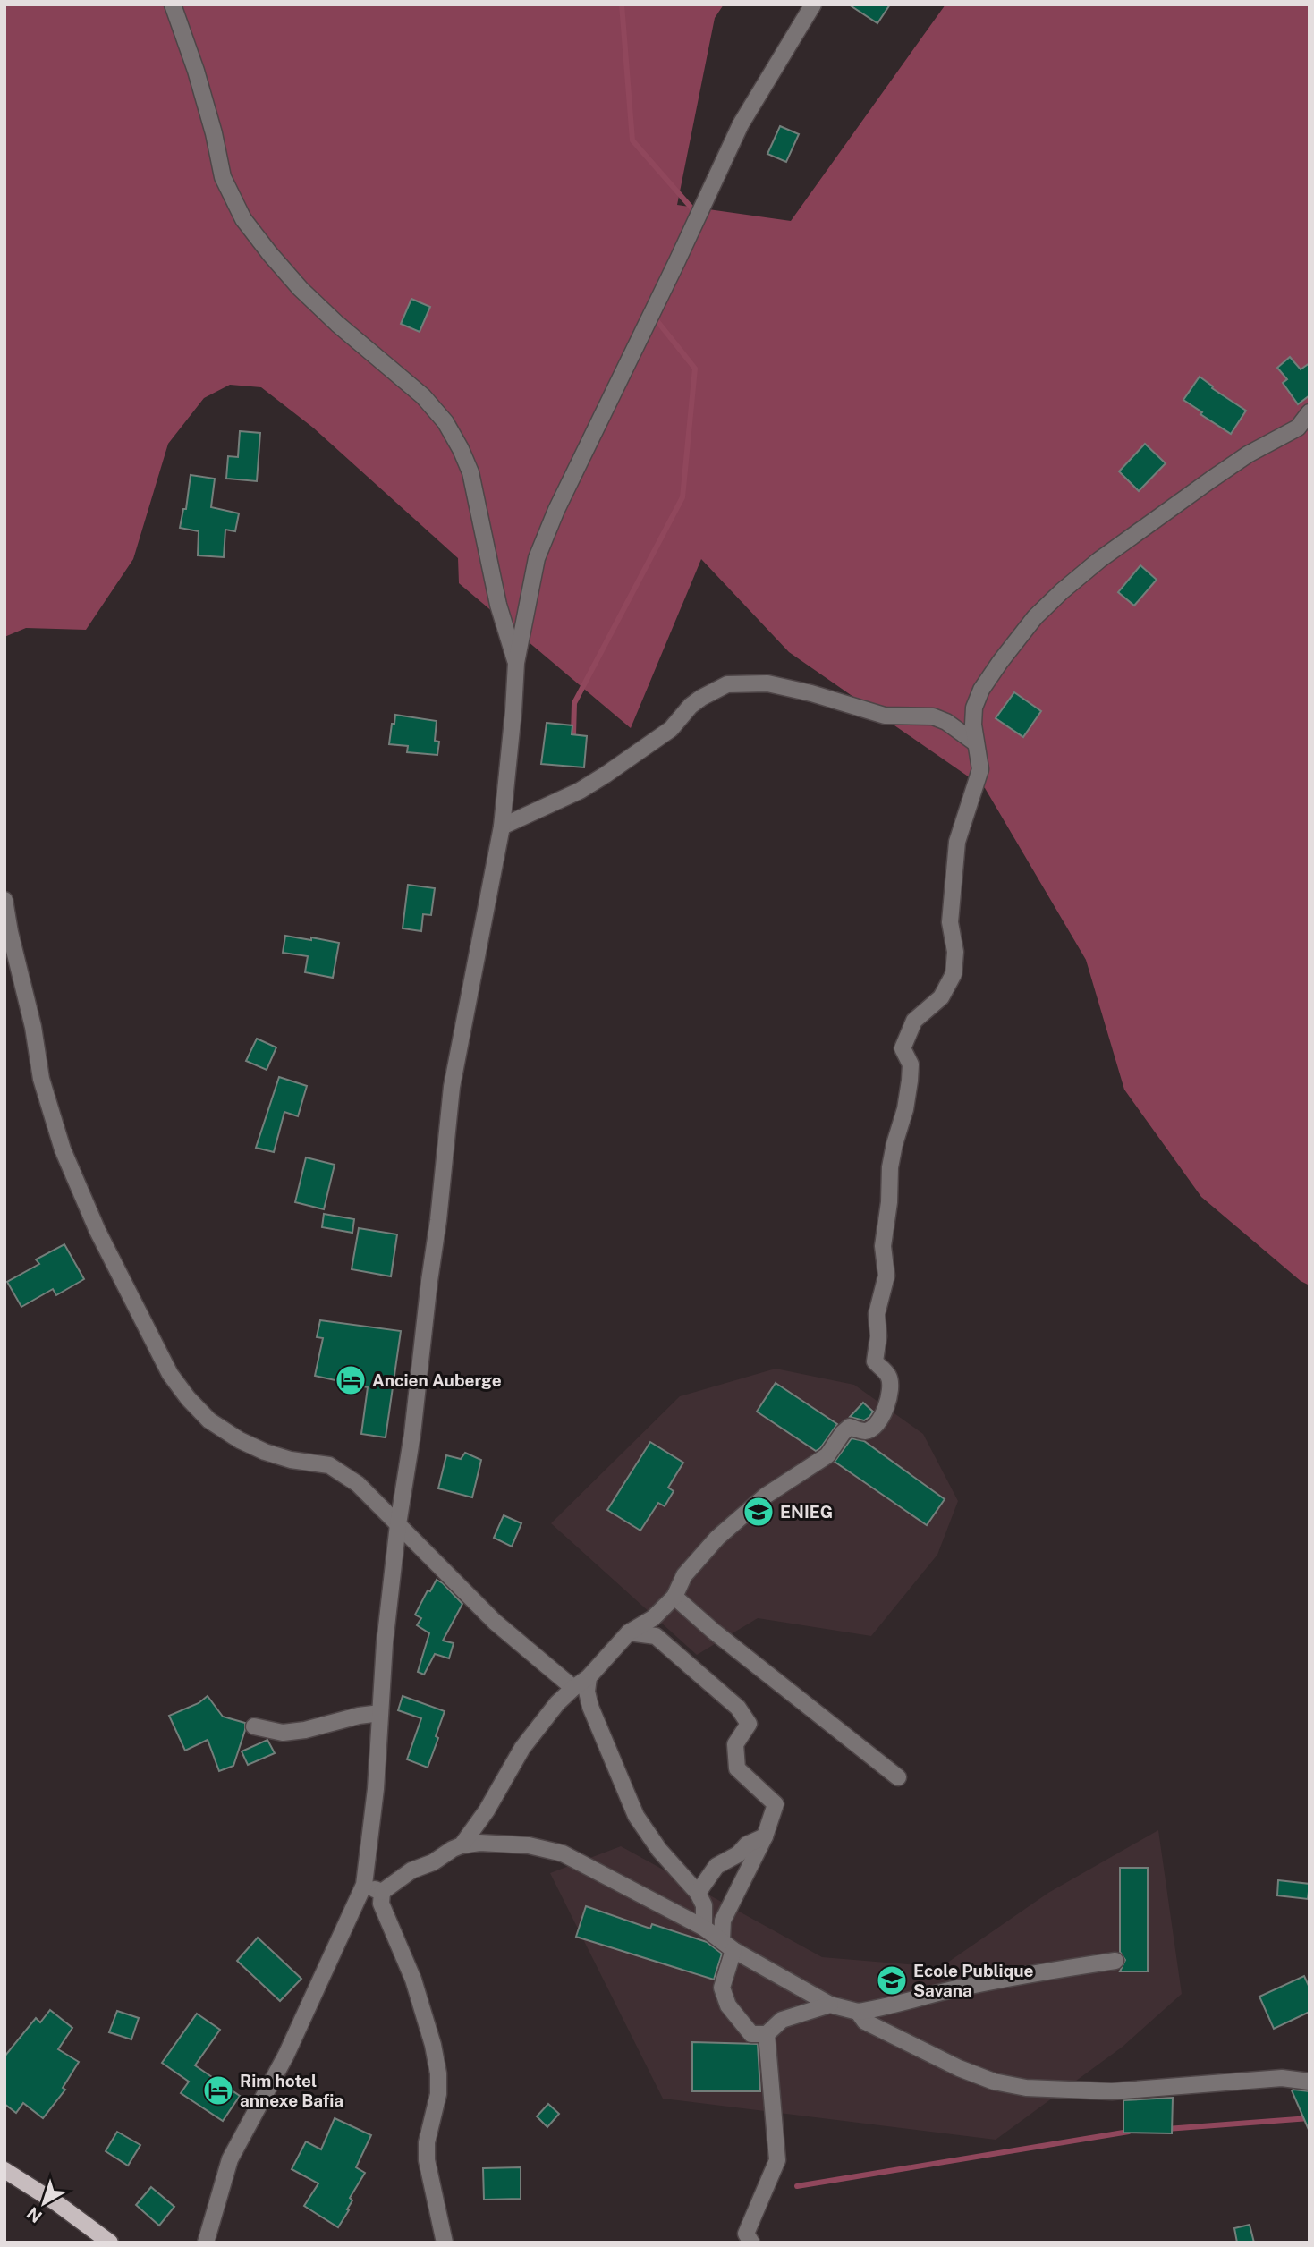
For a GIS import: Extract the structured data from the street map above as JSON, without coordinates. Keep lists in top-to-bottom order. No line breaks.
{"places":{"hotel":["Ancien Auberge","Rim hotel annexe Bafia"],"school or university":["ENIEG","Ecole Publique Savana"]},"north":"bottom left"}
